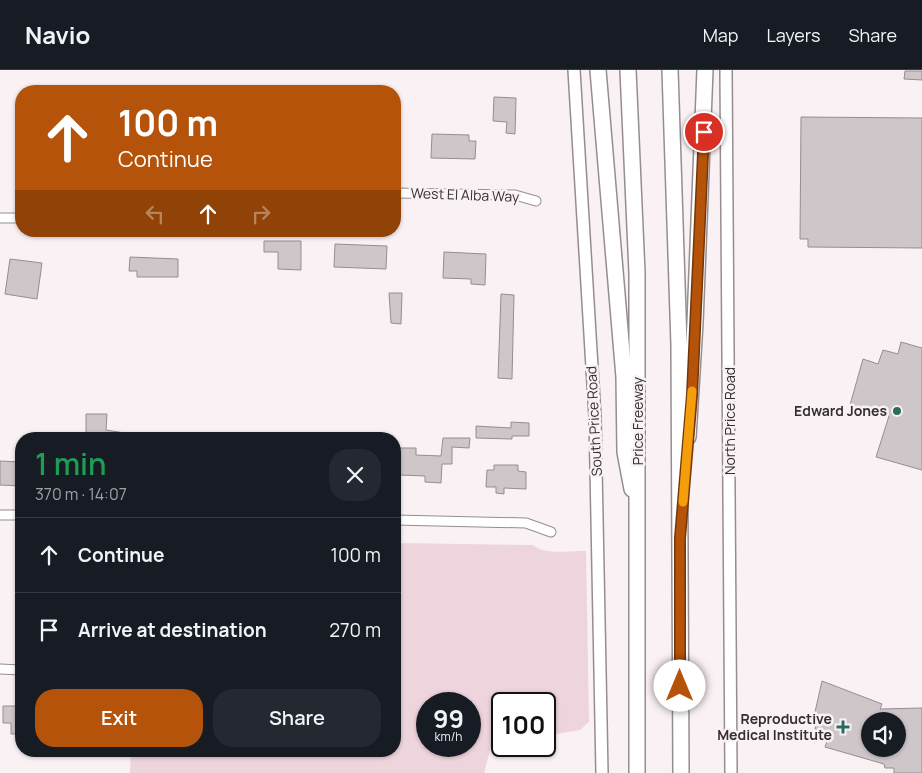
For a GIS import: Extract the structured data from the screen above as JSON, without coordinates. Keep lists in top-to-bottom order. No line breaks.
{"streets":{"highway":["Price Freeway"],"main road":["South Price Road","North Price Road"],"street":["West El Alba Way"]},"places":{"other":["Edward Jones"],"health":["Reproductive Medical Institute"]},"page":{"header":"Navio","nav":["Map","Layers","Share"],"turn":["100 m","Continue"],"heading":["1 min","370 m · 14:07"],"list":[{"name":"Continue","value":"100 m"},{"name":"Arrive at destination","value":"270 m"}],"buttons":["Exit","Share"],"speed":"99 km/h","limit":"100"}}
